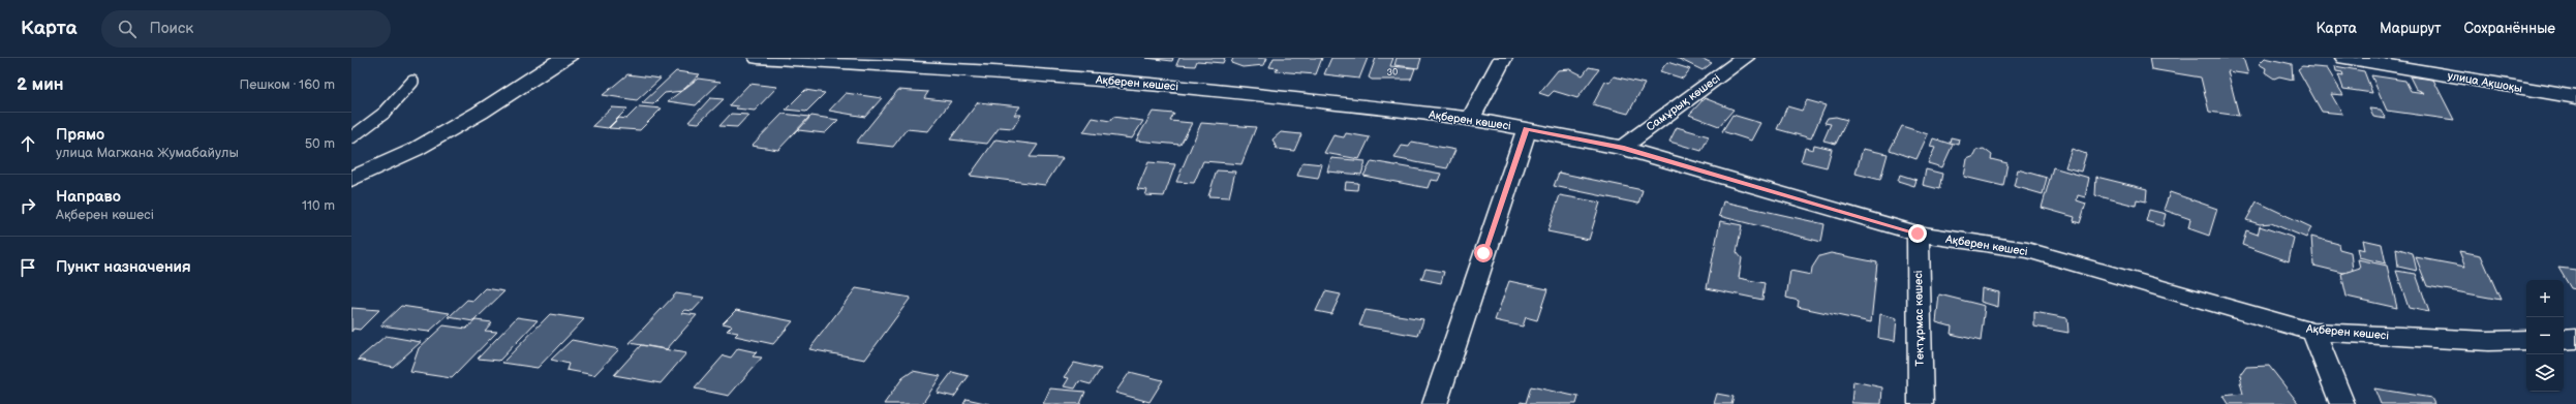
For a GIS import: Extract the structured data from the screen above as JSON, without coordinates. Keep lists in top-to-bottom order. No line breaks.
{"streets":{"street":["улица Ақшоқы","Ақберен көшесі","Самұрық көшесі","Тектұрмас көшесі"]},"crossings":[["Ақберен көшесі","Самұрық көшесі"],["Ақберен көшесі","Тектұрмас көшесі"]],"house_numbers":["30"],"page":{"header":"Карта","search":"Поиск","nav":["Карта","Маршрут","Сохранённые"],"heading":["2 мин","Пешком · 160 m"],"list":[["Прямо","улица Магжана Жумабайулы","50 m"],["Направо","Ақберен көшесі","110 m"],"Пункт назначения"],"map_buttons":["+","−"]}}
